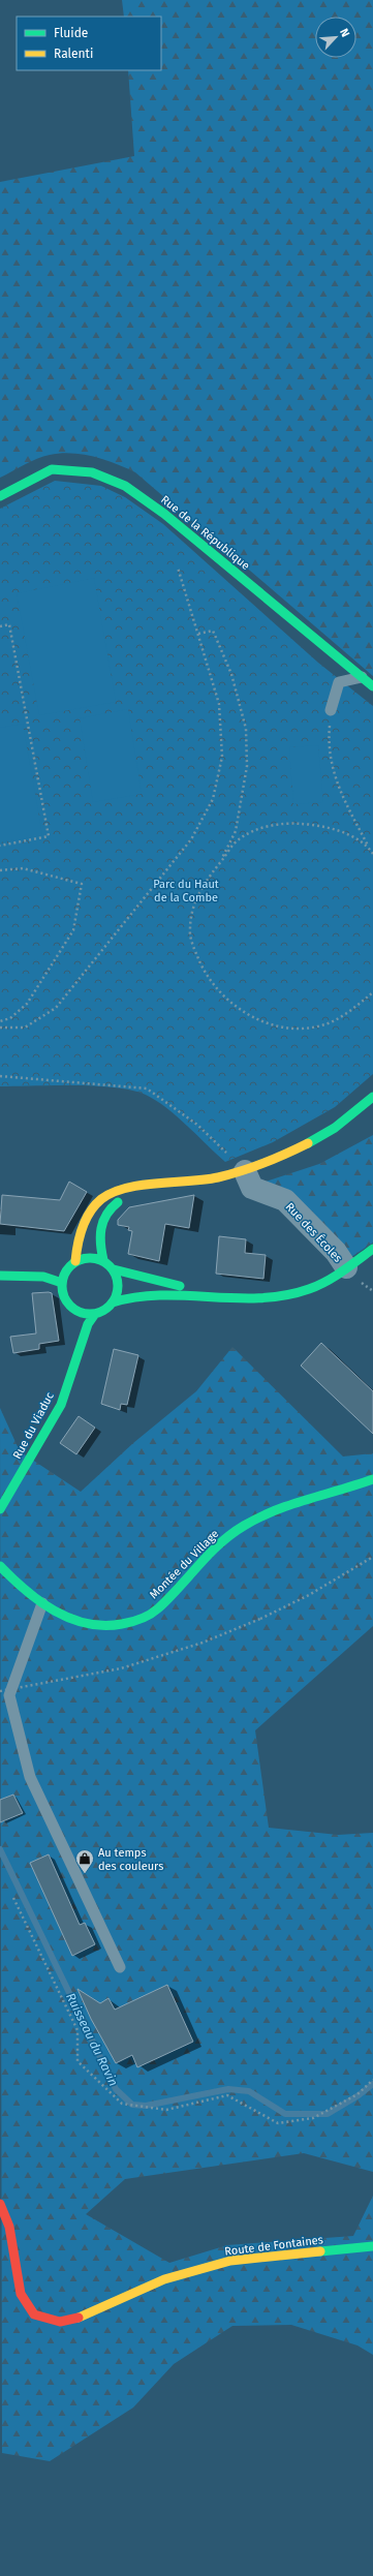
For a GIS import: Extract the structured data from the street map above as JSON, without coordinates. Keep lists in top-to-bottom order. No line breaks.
{"streets":{"main road":["Rue de la République","Rue du Viaduc","Montée du Village","Route de Fontaines"],"street":["Rue des Écoles"]},"water":["Ruisseau du Ravin"],"parks":["Parc du Haut de la Combe"],"places":{"shop":["Au temps des couleurs"]},"legend":["Fluide","Ralenti"],"north":"top right"}
